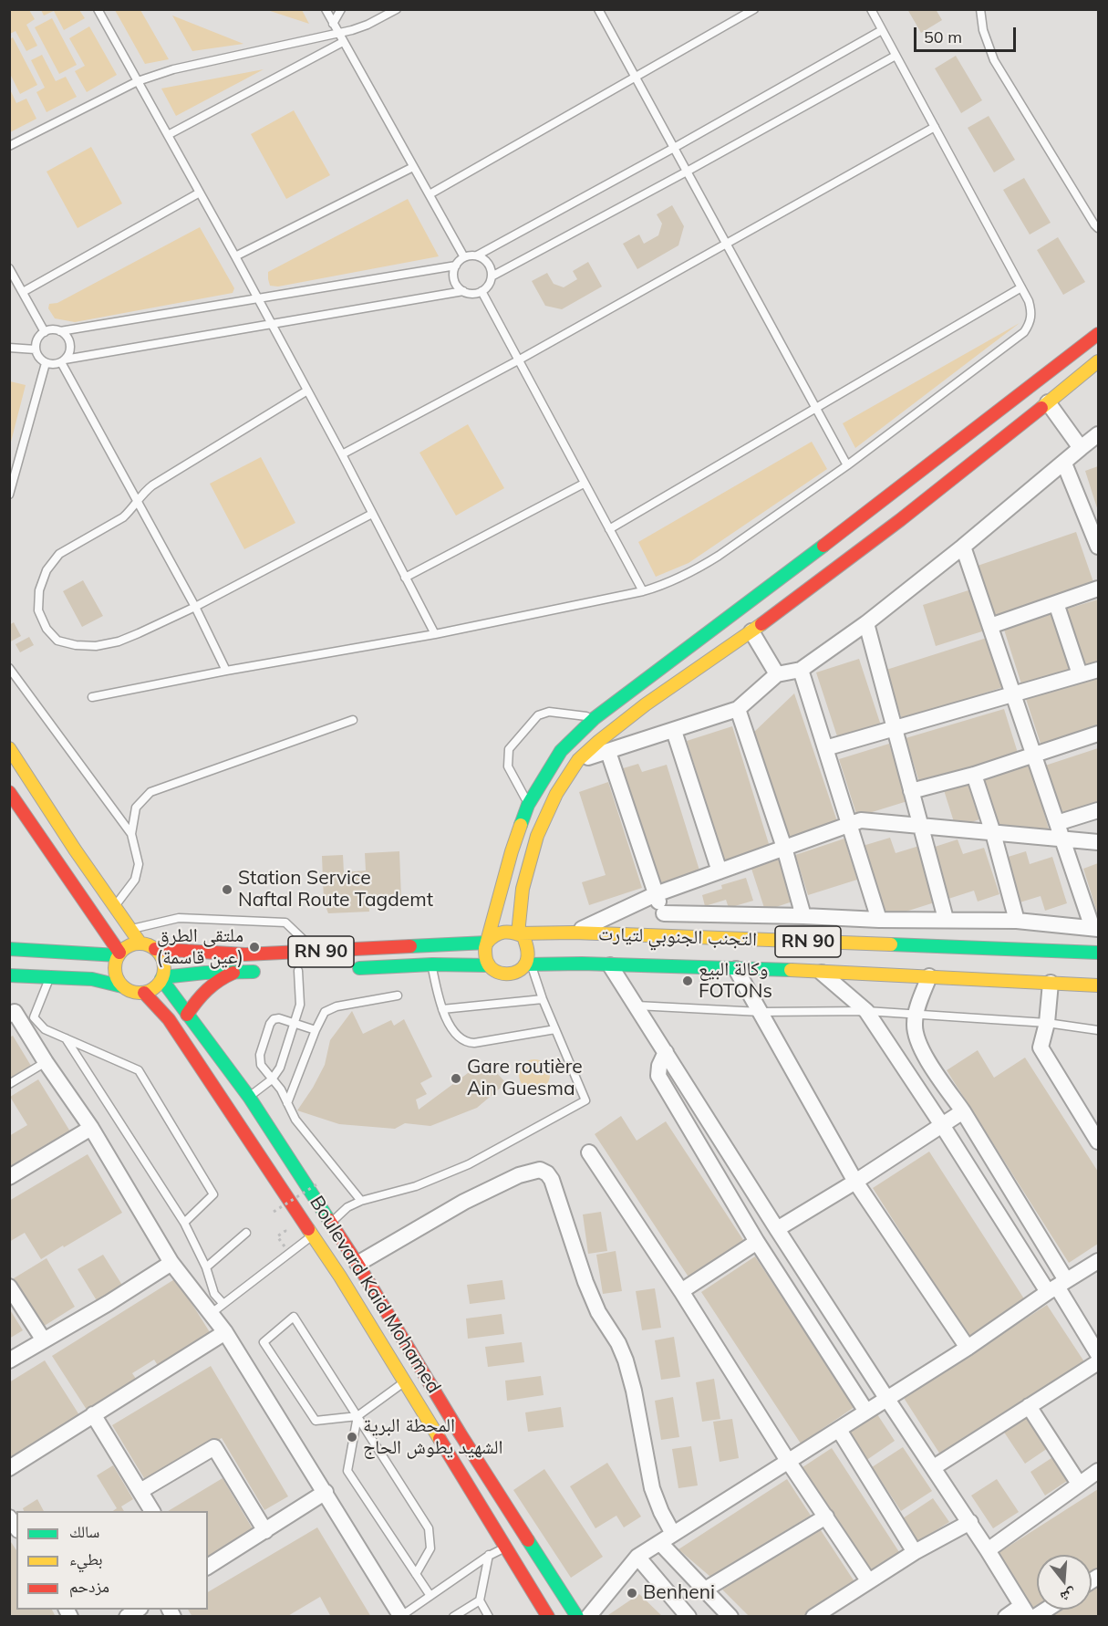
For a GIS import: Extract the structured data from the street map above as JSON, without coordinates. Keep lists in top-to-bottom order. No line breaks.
{"streets":{"main road":["التجنب الجنوبي لتيارت","RN 90","Boulevard Kaid Mohamed"]},"crossings":[["التجنب الجنوبي لتيارت","RN 90"],["RN 90","Boulevard Kaid Mohamed"]],"places":["Station Service Naftal Route Tagdemt","ملتقى الطرق (عين قاسمة)","وكالة البيع FOTONs","Gare routière Ain Guesma","المحطة البرية الشهيد يطوش الحاج","Benheni"],"legend":["سالك","بطيء","مزدحم"],"scale_bar":"50 m","north":"bottom"}
